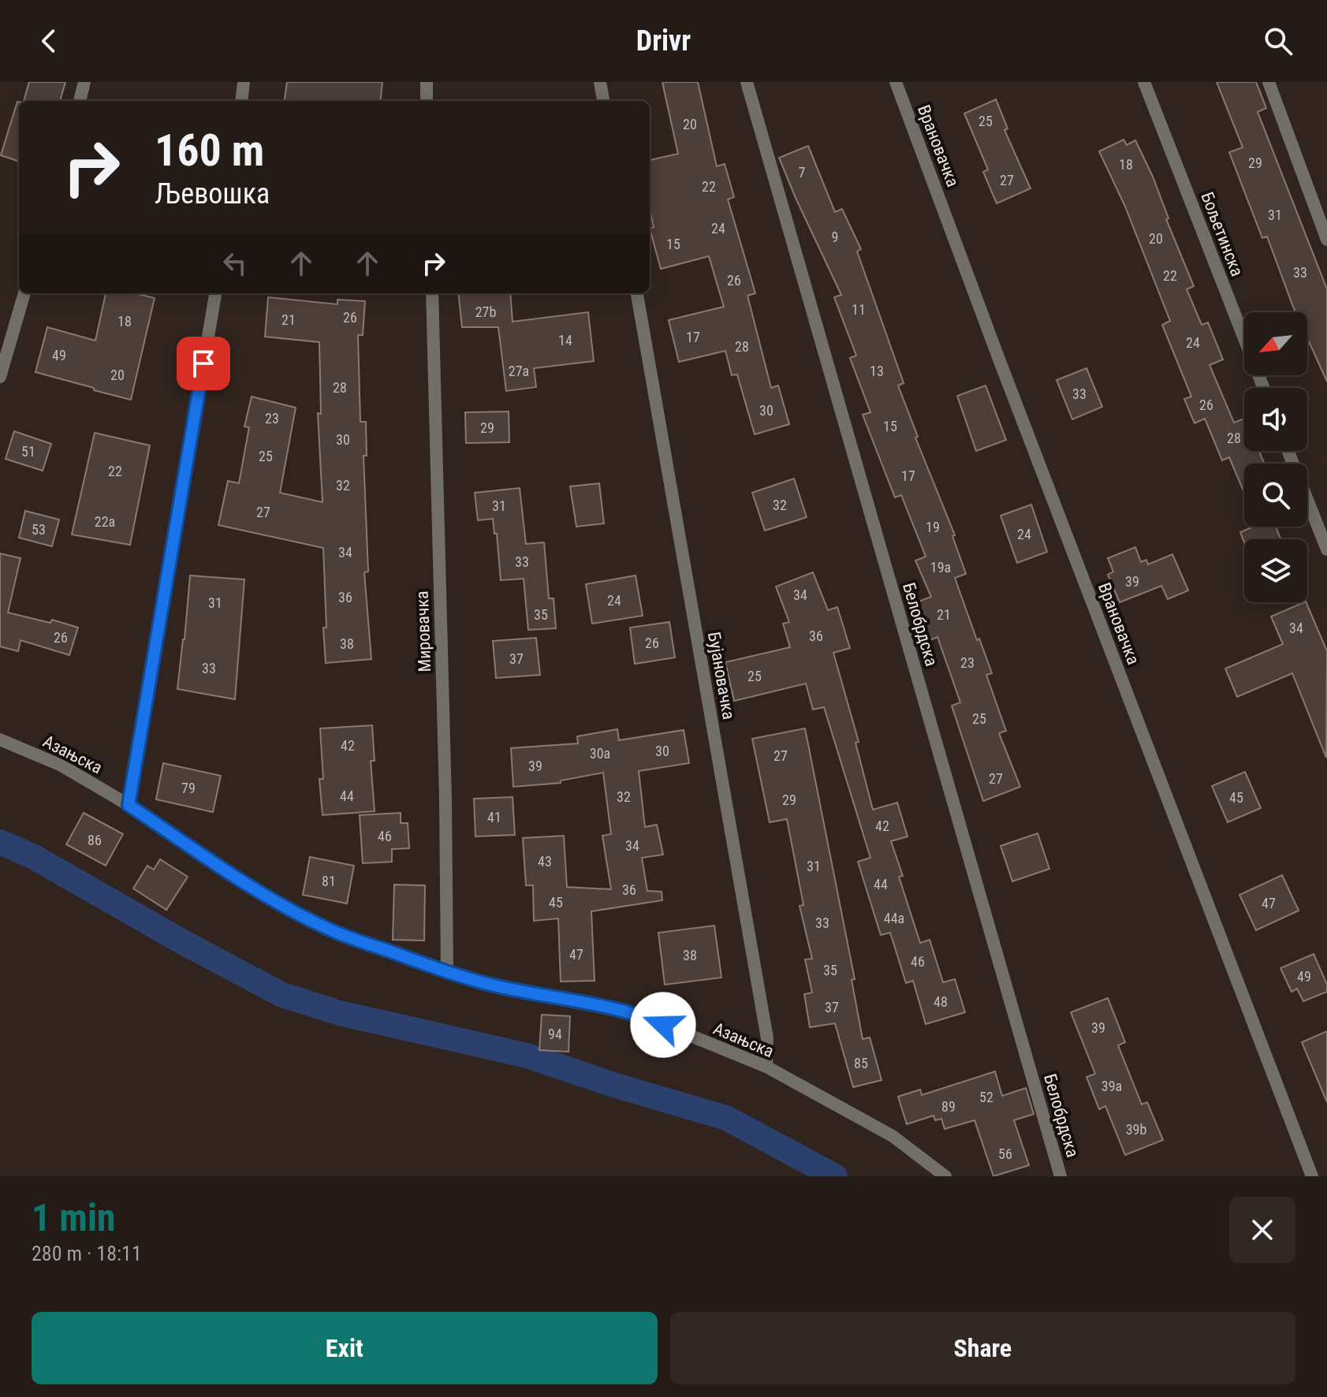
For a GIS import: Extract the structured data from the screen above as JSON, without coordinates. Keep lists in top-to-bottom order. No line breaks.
{"streets":{"street":["Врановачка","Бољетинска","Белобрдска","Мировачка","Бујановачка","Азањска"]},"crossings":[["Мировачка","Азањска"],["Бујановачка","Азањска"]],"house_numbers":["25","20","29","18","7","27","22","31","24","9","20","15","33","22","26","11","27b","26","21","18","17","14","24","28","49","27a","13","20","28","33","26","30","23","15","29","28","30","51","25","22","17","32","32","31","27","22a","19","53","24","34","33","19a","39","34","36","24","31","35","21","34","36","26","26","38","37","23","33","25","25","42","30","30a","27","39","27","79","44","32","45","29","41","42","46","86","34","43","31","81","44","36","45","47","44a","33","47","38","46","35","49","48","37","39","94","85","39a","52","89","39b","56"],"north":"bottom left","page":{"header":"Drivr","turn":["160 m","Љевошка"],"heading":["1 min","280 m · 18:11"],"buttons":["Exit","Share"]}}
